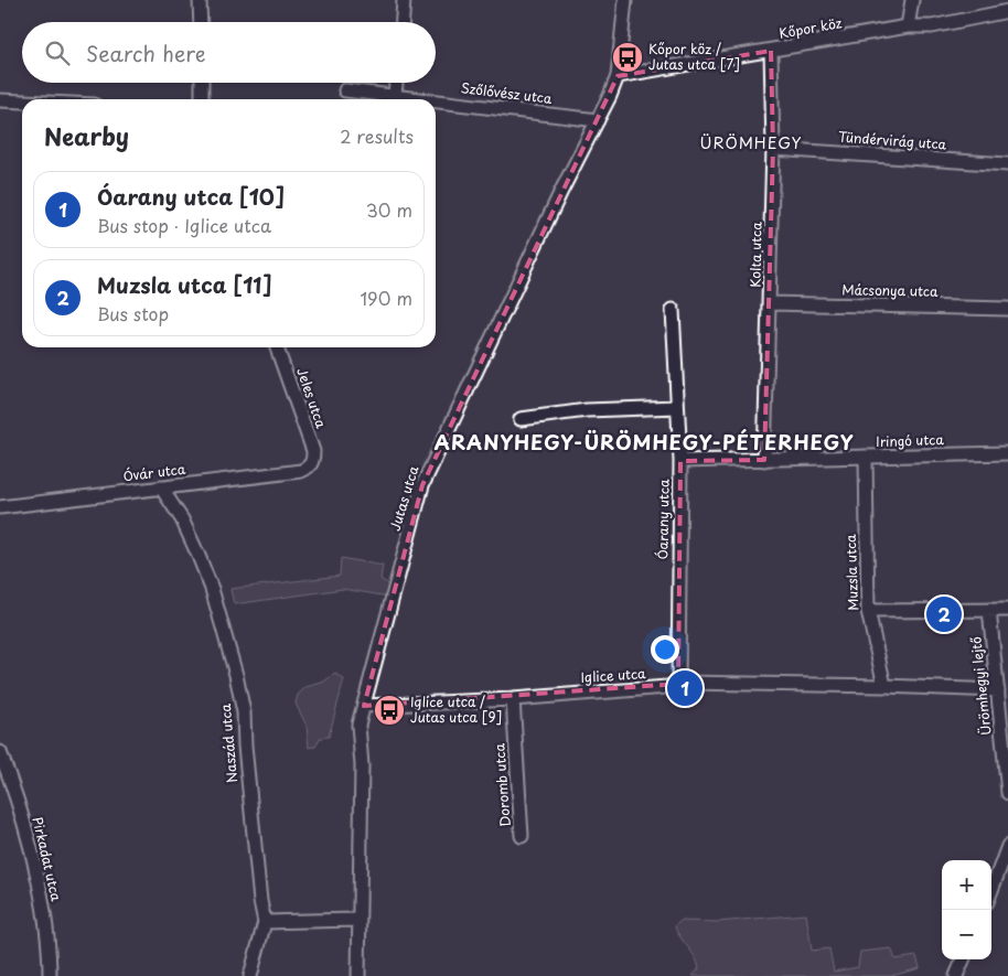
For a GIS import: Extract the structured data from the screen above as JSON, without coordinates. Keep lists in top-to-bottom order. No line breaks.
{"streets":{"street":["Kőpor köz","Szőlővész utca","Tündérvirág utca","Kolta utca","Mácsonya utca","Jeles utca","Iringó utca","Óvár utca","Jutas utca","Óarany utca","Muzsla utca","Iglice utca","Ürömhegyi lejtő","Naszád utca","Doromb utca","Pirkadat utca"]},"crossings":[["Kőpor köz","Kolta utca"],["Kőpor köz","Jutas utca"],["Szőlővész utca","Jutas utca"],["Tündérvirág utca","Kolta utca"],["Kolta utca","Mácsonya utca"],["Kolta utca","Iringó utca"],["Jeles utca","Óvár utca"],["Iringó utca","Óarany utca"],["Iringó utca","Muzsla utca"],["Óvár utca","Naszád utca"],["Jutas utca","Iglice utca"],["Óarany utca","Iglice utca"],["Muzsla utca","Iglice utca"],["Iglice utca","Ürömhegyi lejtő"],["Iglice utca","Doromb utca"]],"districts":["ÜRÖMHEGY","ARANYHEGY-ÜRÖMHEGY-PÉTERHEGY"],"places":{"bus stop":["Kőpor köz / Jutas utca [7]","Iglice utca / Jutas utca [9]"]},"page":{"search":"Search here","heading":["Nearby","2 results"],"list":[{"mark":"1","name":"Óarany utca [10]","note":"Bus stop · Iglice utca","value":"30 m"},{"mark":"2","name":"Muzsla utca [11]","note":"Bus stop","value":"190 m"}],"pins":["2","1"],"map_buttons":["+","−"]}}
